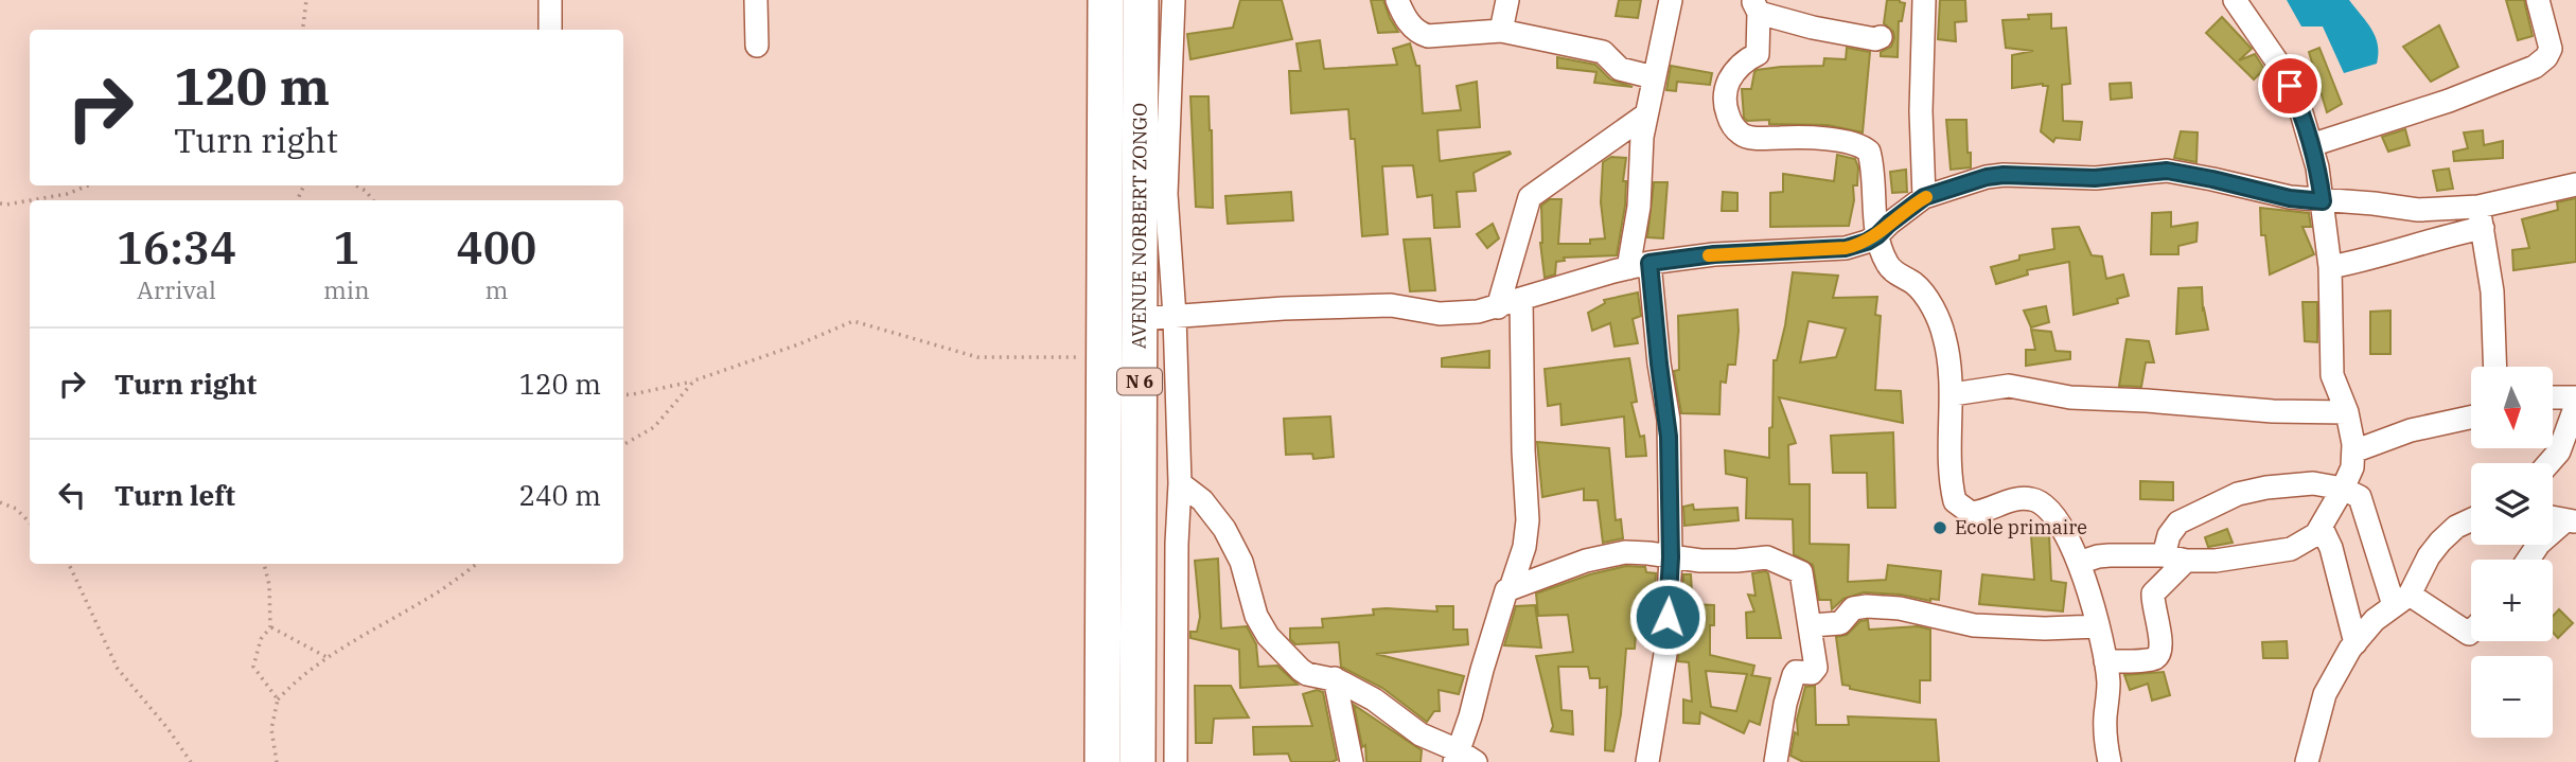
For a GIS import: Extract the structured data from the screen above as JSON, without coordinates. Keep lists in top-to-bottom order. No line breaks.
{"streets":{"main road":["AVENUE NORBERT ZONGO","N 6"]},"places":["Ecole primaire"],"north":"bottom","page":{"turn":["120 m","Turn right"],"eta":["16:34","Arrival","1","min","400","m"],"list":[{"name":"Turn right","value":"120 m"},{"name":"Turn left","value":"240 m"}],"map_buttons":["+","−"]}}
